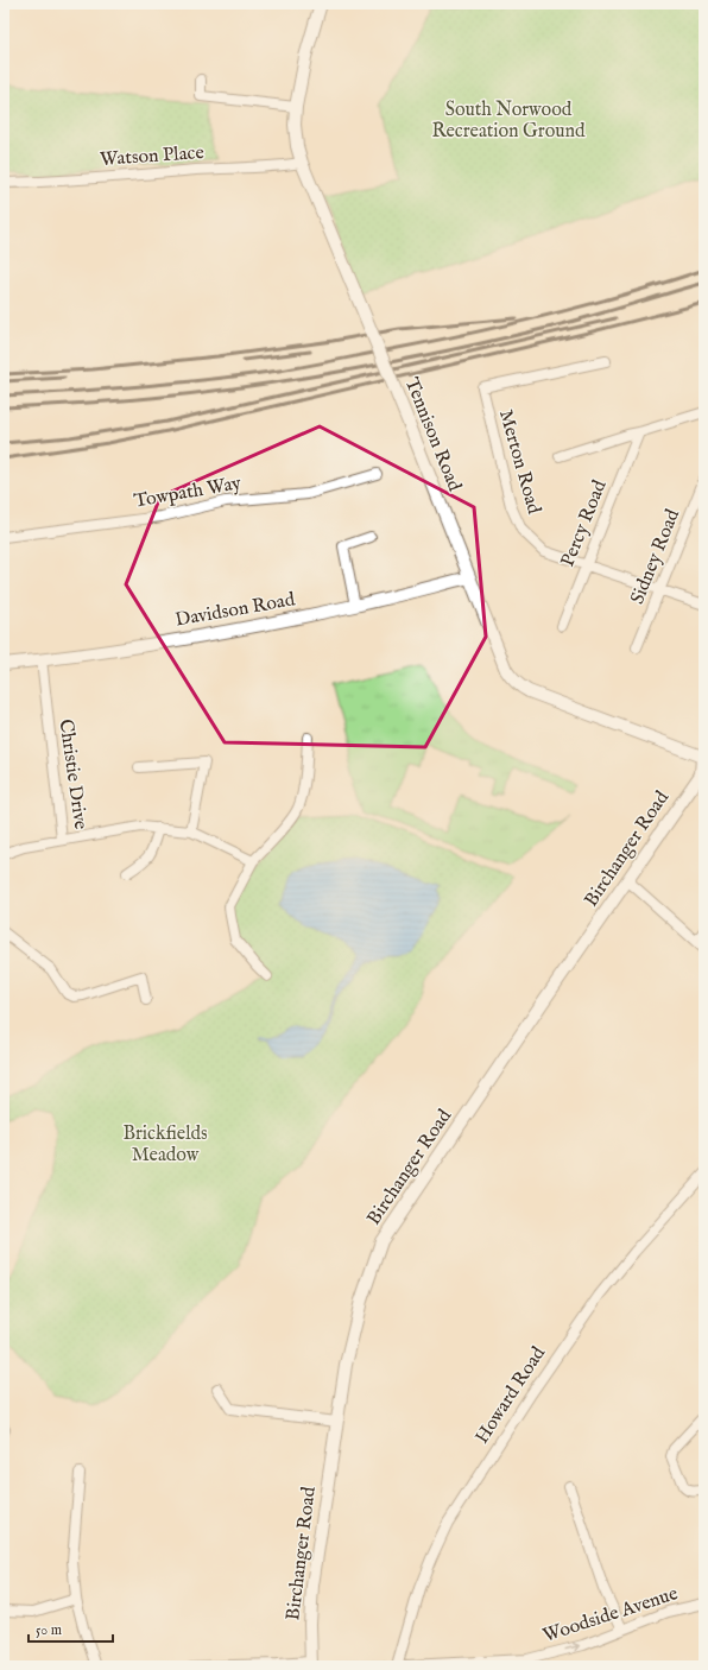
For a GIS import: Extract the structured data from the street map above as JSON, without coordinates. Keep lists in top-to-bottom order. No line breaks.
{"streets":{"street":["Watson Place","Tennison Road","Merton Road","Towpath Way","Percy Road","Sidney Road","Davidson Road","Christie Drive","Birchanger Road","Howard Road","Woodside Avenue"]},"crossings":[["Watson Place","Tennison Road"],["Tennison Road","Davidson Road"],["Tennison Road","Birchanger Road"],["Merton Road","Percy Road"],["Merton Road","Sidney Road"],["Davidson Road","Christie Drive"],["Howard Road","Woodside Avenue"]],"parks":["South Norwood Recreation Ground","Brickfields Meadow"],"scale_bar":"50 m"}
